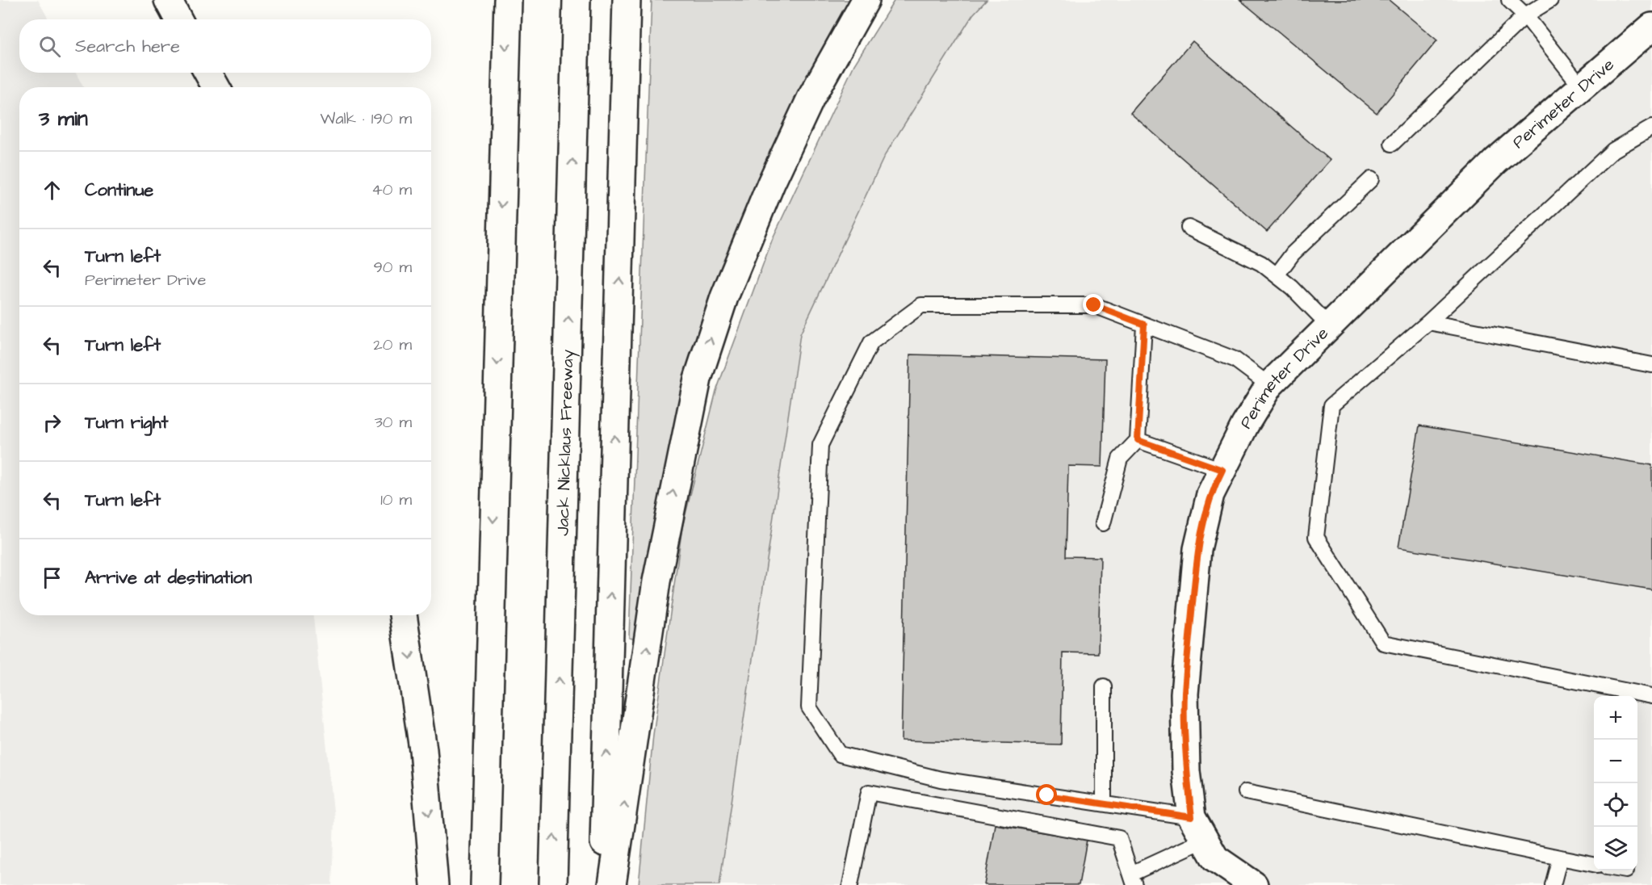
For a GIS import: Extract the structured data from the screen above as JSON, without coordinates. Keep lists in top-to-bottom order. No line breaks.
{"streets":{"main road":["Perimeter Drive","Jack Nicklaus Freeway"]},"page":{"search":"Search here","heading":["3 min","Walk · 190 m"],"list":[["Continue","40 m"],["Turn left","Perimeter Drive","90 m"],["Turn left","20 m"],["Turn right","30 m"],["Turn left","10 m"],"Arrive at destination"],"map_buttons":["+","−"]}}
